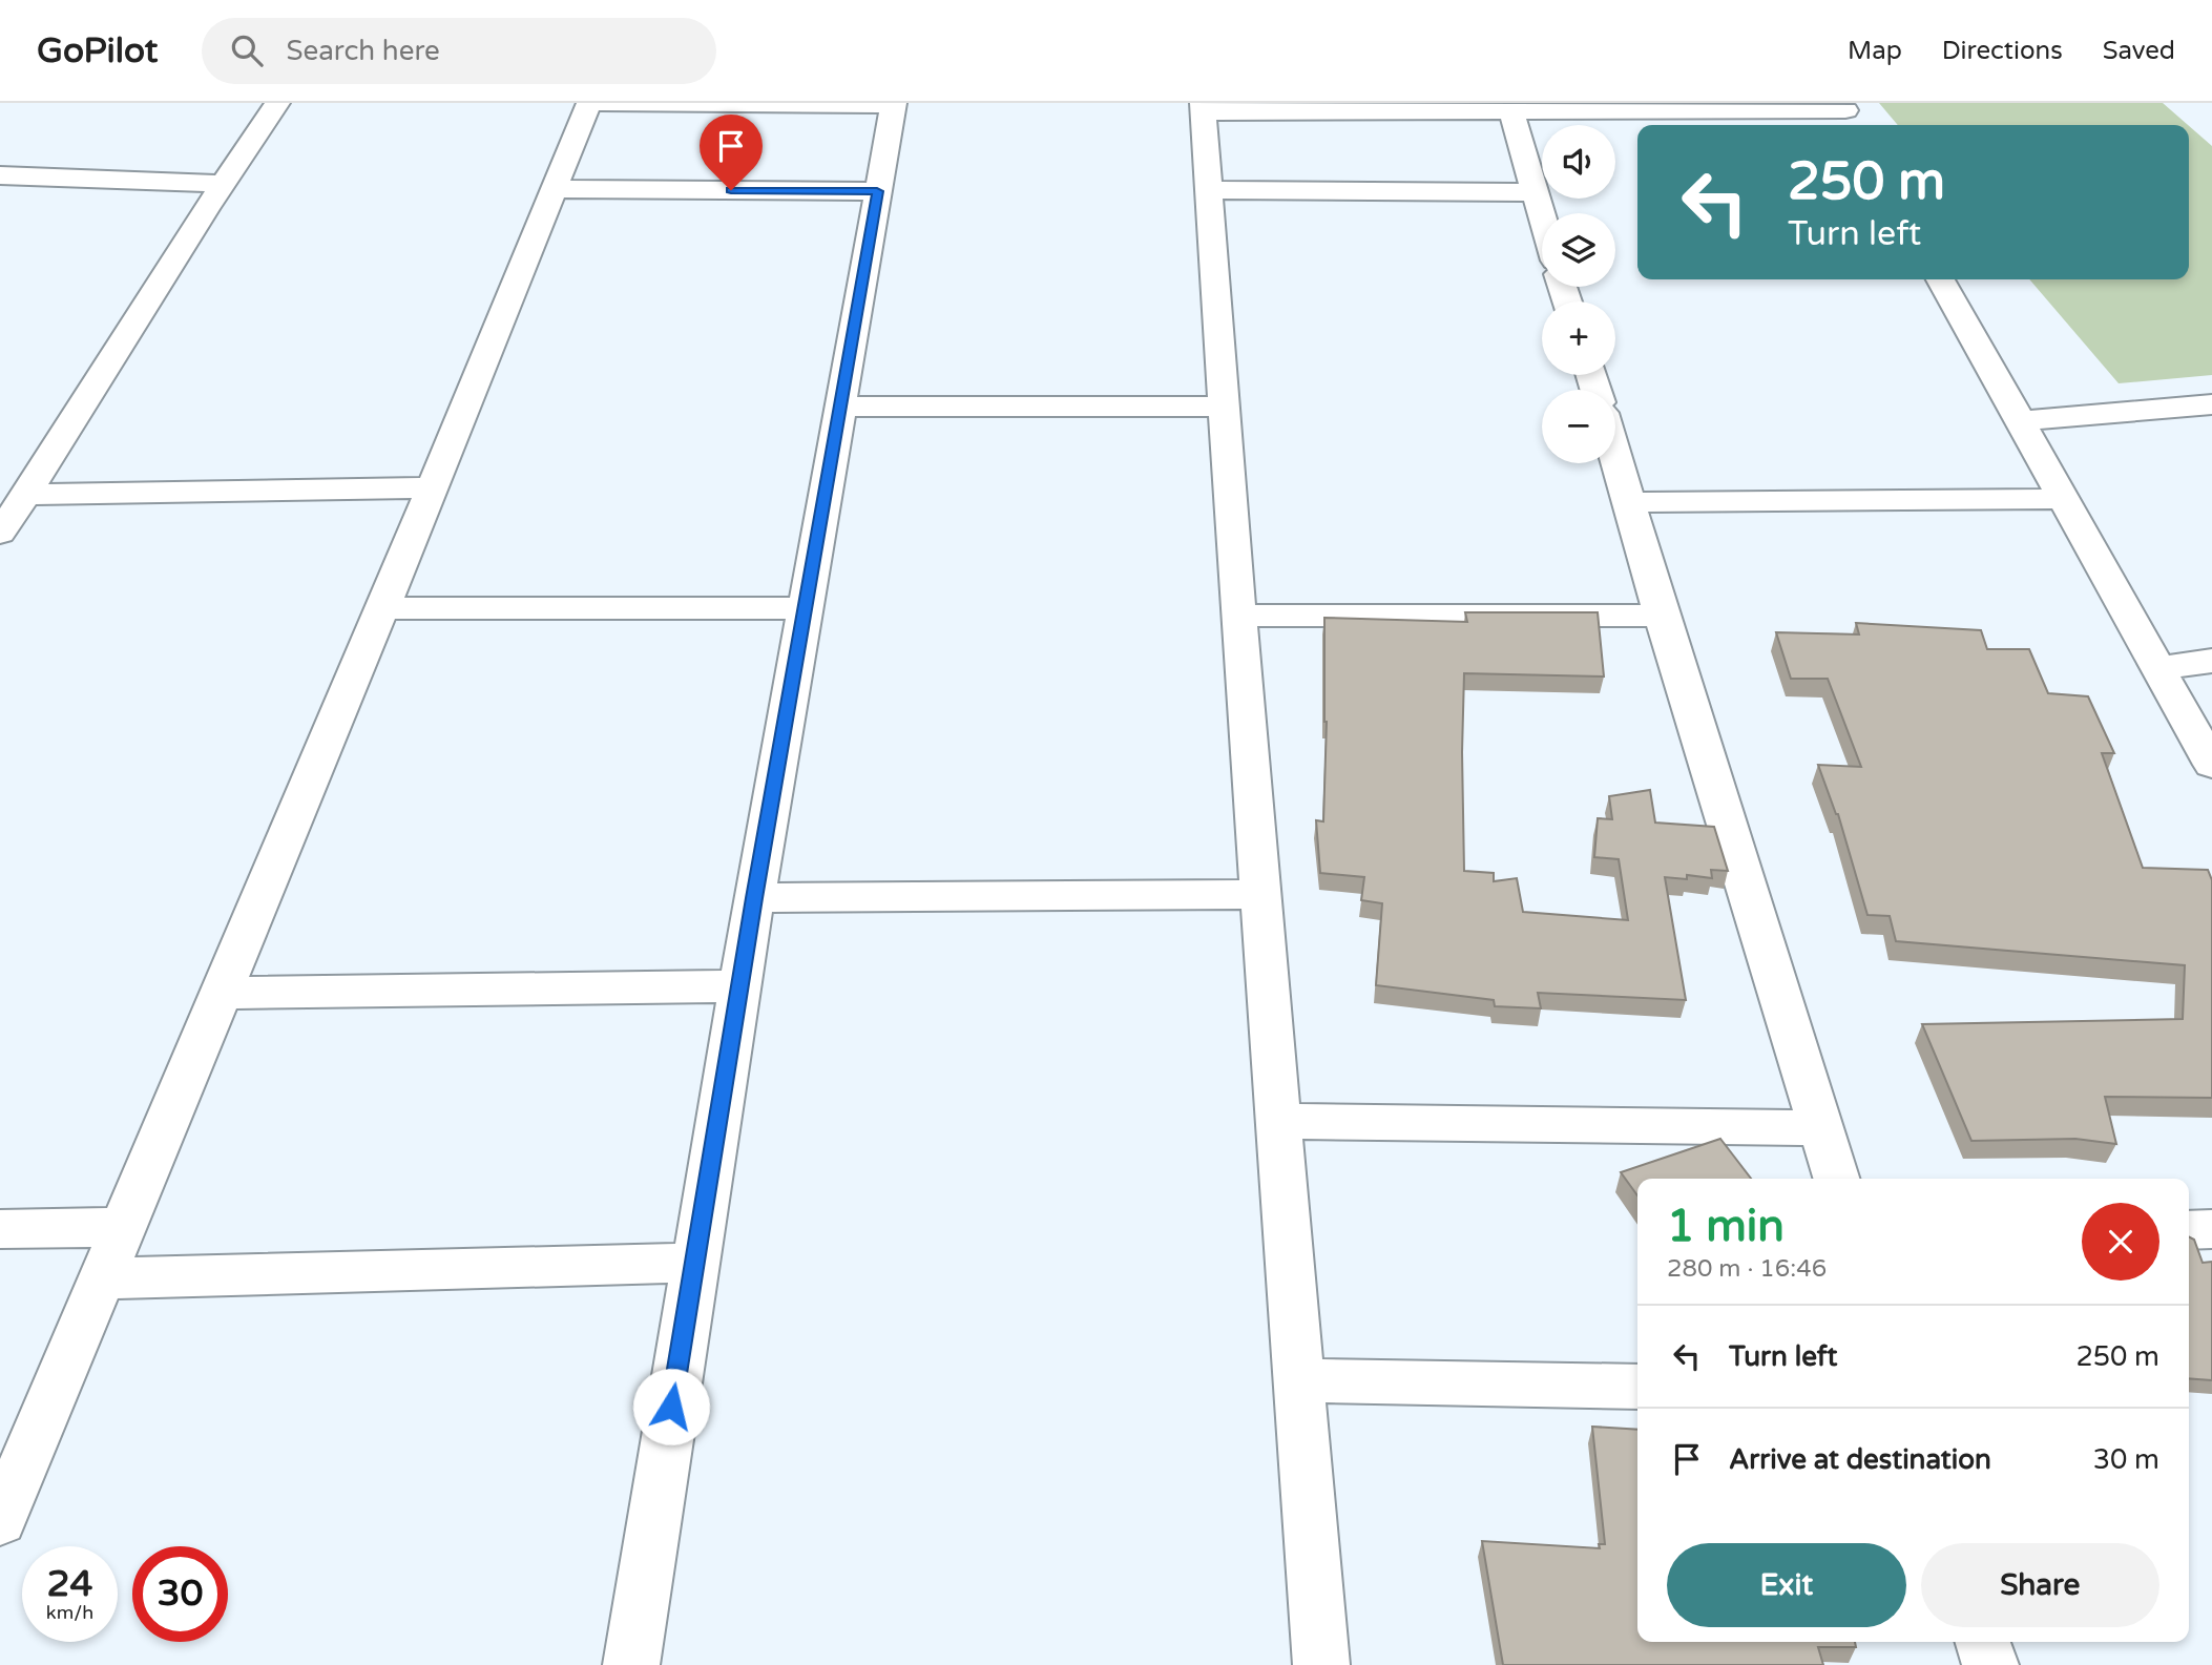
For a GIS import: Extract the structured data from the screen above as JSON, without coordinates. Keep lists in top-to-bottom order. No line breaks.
{"page":{"header":"GoPilot","search":"Search here","nav":["Map","Directions","Saved"],"map_buttons":["+","−"],"turn":["250 m","Turn left"],"heading":["1 min","280 m · 16:46"],"list":[{"name":"Turn left","value":"250 m"},{"name":"Arrive at destination","value":"30 m"}],"buttons":["Exit","Share"],"speed":"24 km/h","limit":"30"}}
